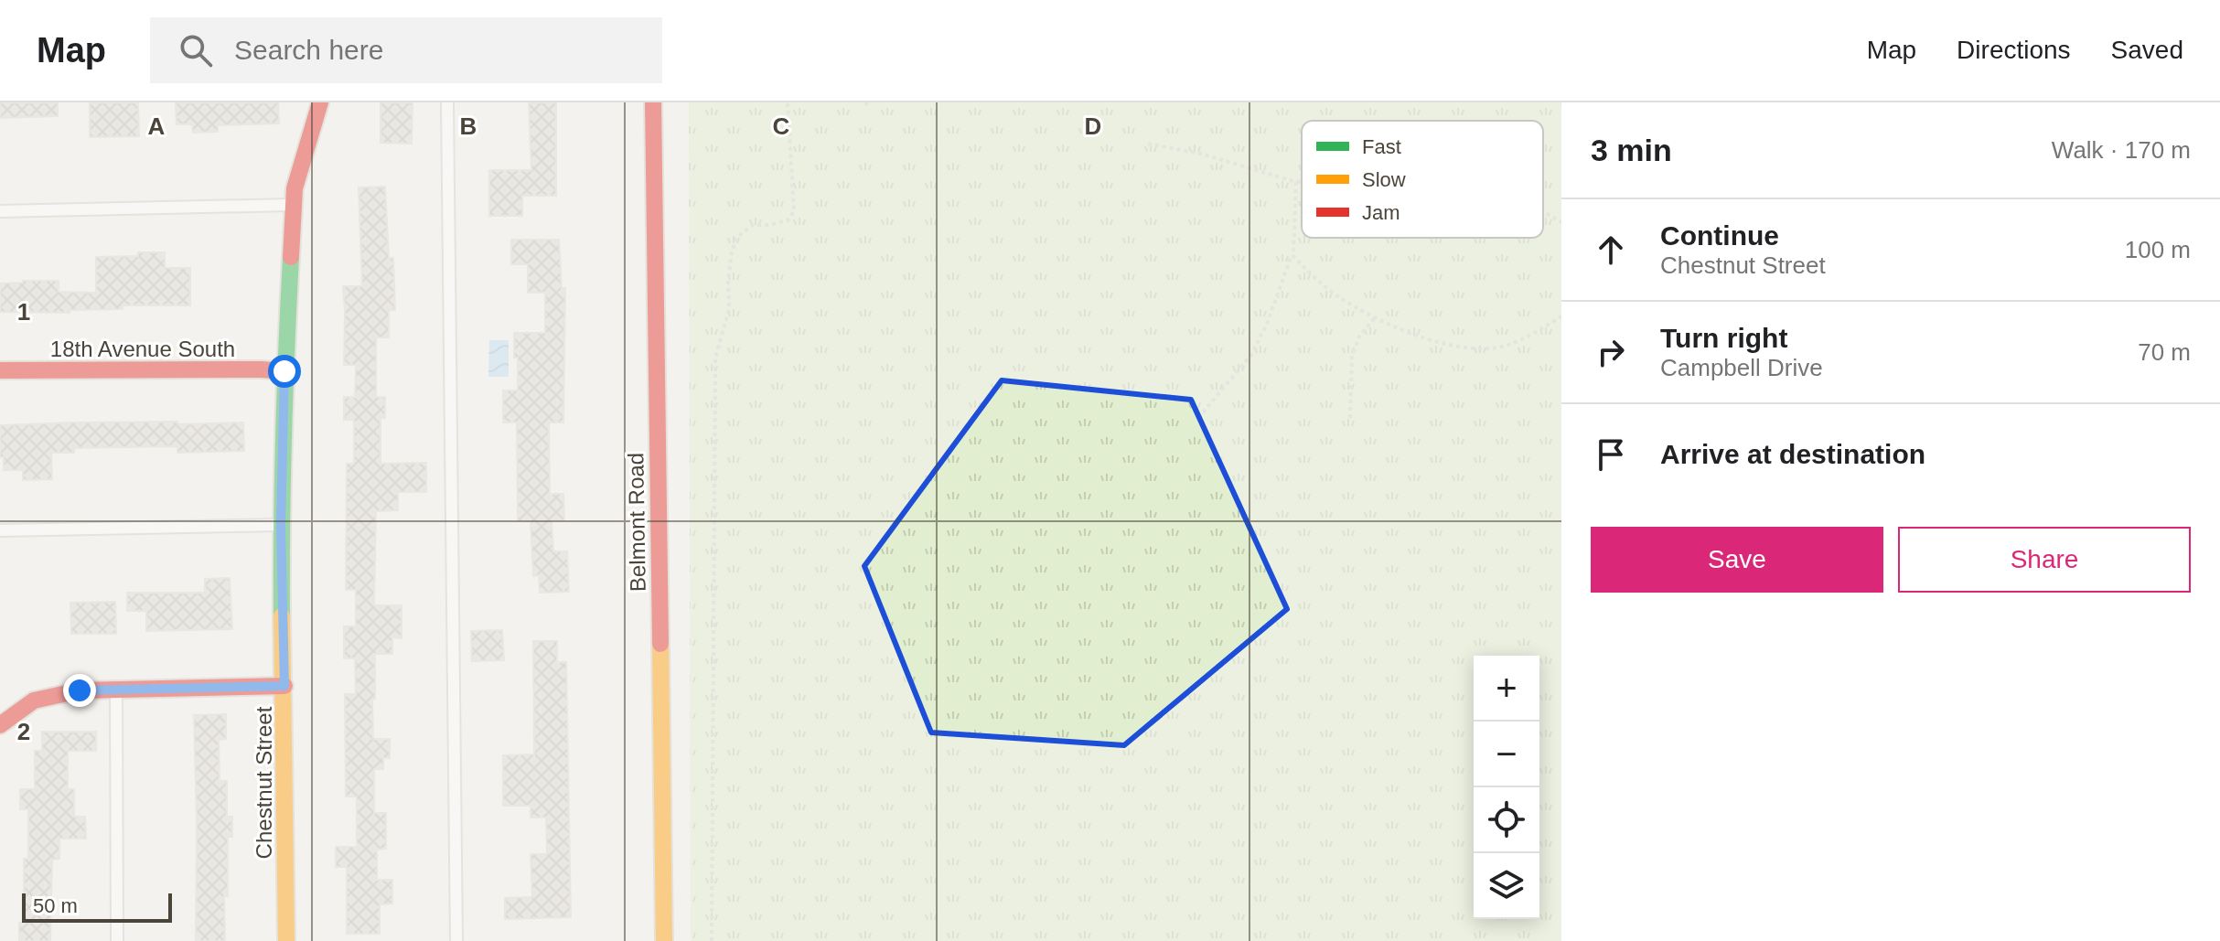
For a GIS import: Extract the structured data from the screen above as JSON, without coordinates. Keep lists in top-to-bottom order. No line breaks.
{"streets":{"street":["18th Avenue South","Belmont Road","Chestnut Street"]},"crossings":[["18th Avenue South","Chestnut Street"]],"legend":["Fast","Slow","Jam"],"scale_bar":"50 m","page":{"header":"Map","search":"Search here","nav":["Map","Directions","Saved"],"heading":["3 min","Walk · 170 m"],"list":[["Continue","Chestnut Street","100 m"],["Turn right","Campbell Drive","70 m"],"Arrive at destination"],"buttons":["Save","Share"],"map_buttons":["+","−"],"scale":"50 m"},"grid":{"columns":["A","B","C","D"],"rows":["1","2"]}}
